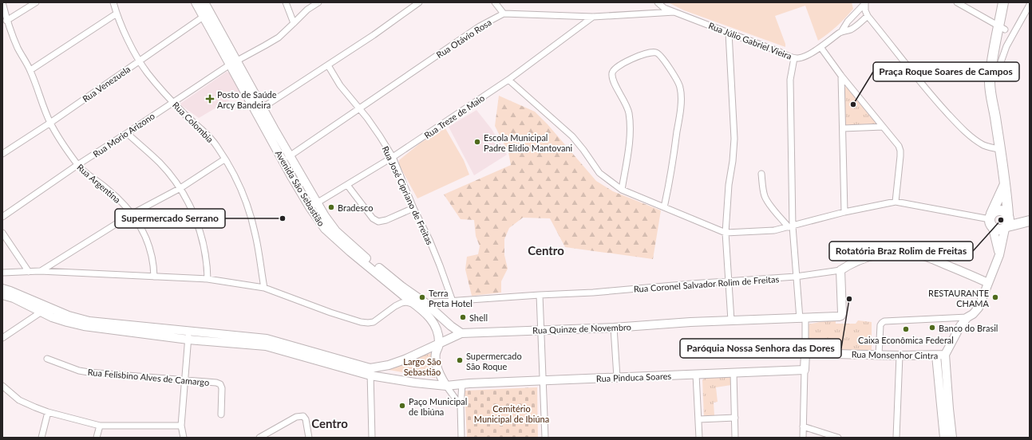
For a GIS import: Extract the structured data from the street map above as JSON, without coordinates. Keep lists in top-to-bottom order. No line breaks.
{"streets":{"main road":["Avenida São Sebastião","Rua Coronel Salvador Rolim de Freitas","Rua Quinze de Novembro","Rua Monsenhor Cintra","Rua Pinduca Soares"],"street":["Rua Otávio Rosa","Rua Júlio Gabriel Vieira","Rua Venezuela","Rua Treze de Maio","Rua Colombia","Rua Morio Arizono","Rua Argentina","Rua José Cipriano de Freitas","Rua Felisbino Alves de Camargo"]},"crossings":[["Rua Otávio Rosa","Avenida São Sebastião"],["Rua Otávio Rosa","Rua José Cipriano de Freitas"],["Rua Venezuela","Rua Colombia"],["Rua Venezuela","Rua Argentina"],["Rua Venezuela","Avenida São Sebastião"],["Rua Treze de Maio","Avenida São Sebastião"],["Rua Treze de Maio","Rua José Cipriano de Freitas"],["Rua Colombia","Rua Morio Arizono"],["Rua Colombia","Rua Coronel Salvador Rolim de Freitas"],["Rua Morio Arizono","Rua Argentina"],["Rua Morio Arizono","Avenida São Sebastião"],["Rua Argentina","Rua Coronel Salvador Rolim de Freitas"],["Avenida São Sebastião","Rua Coronel Salvador Rolim de Freitas"],["Avenida São Sebastião","Rua Quinze de Novembro"],["Rua José Cipriano de Freitas","Rua Coronel Salvador Rolim de Freitas"],["Rua Coronel Salvador Rolim de Freitas","Rua Quinze de Novembro"],["Rua Quinze de Novembro","Rua Pinduca Soares"]],"districts":["Centro","Centro"],"parks":["Largo São Sebastião","Cemitério Municipal de Ibiúna"],"places":{"health":["Posto de Saúde Arcy Bandeira"],"other":["Praça Roque Soares de Campos","Escola Municipal Padre Elídio Mantovani","Bradesco","Supermercado Serrano","Rotatória Braz Rolim de Freitas","Terra Preta Hotel","RESTAURANTE CHAMA","Paróquia Nossa Senhora das Dores","Shell","Banco do Brasil","Caixa Econômica Federal","Supermercado São Roque","Paço Municipal de Ibiúna"]}}
